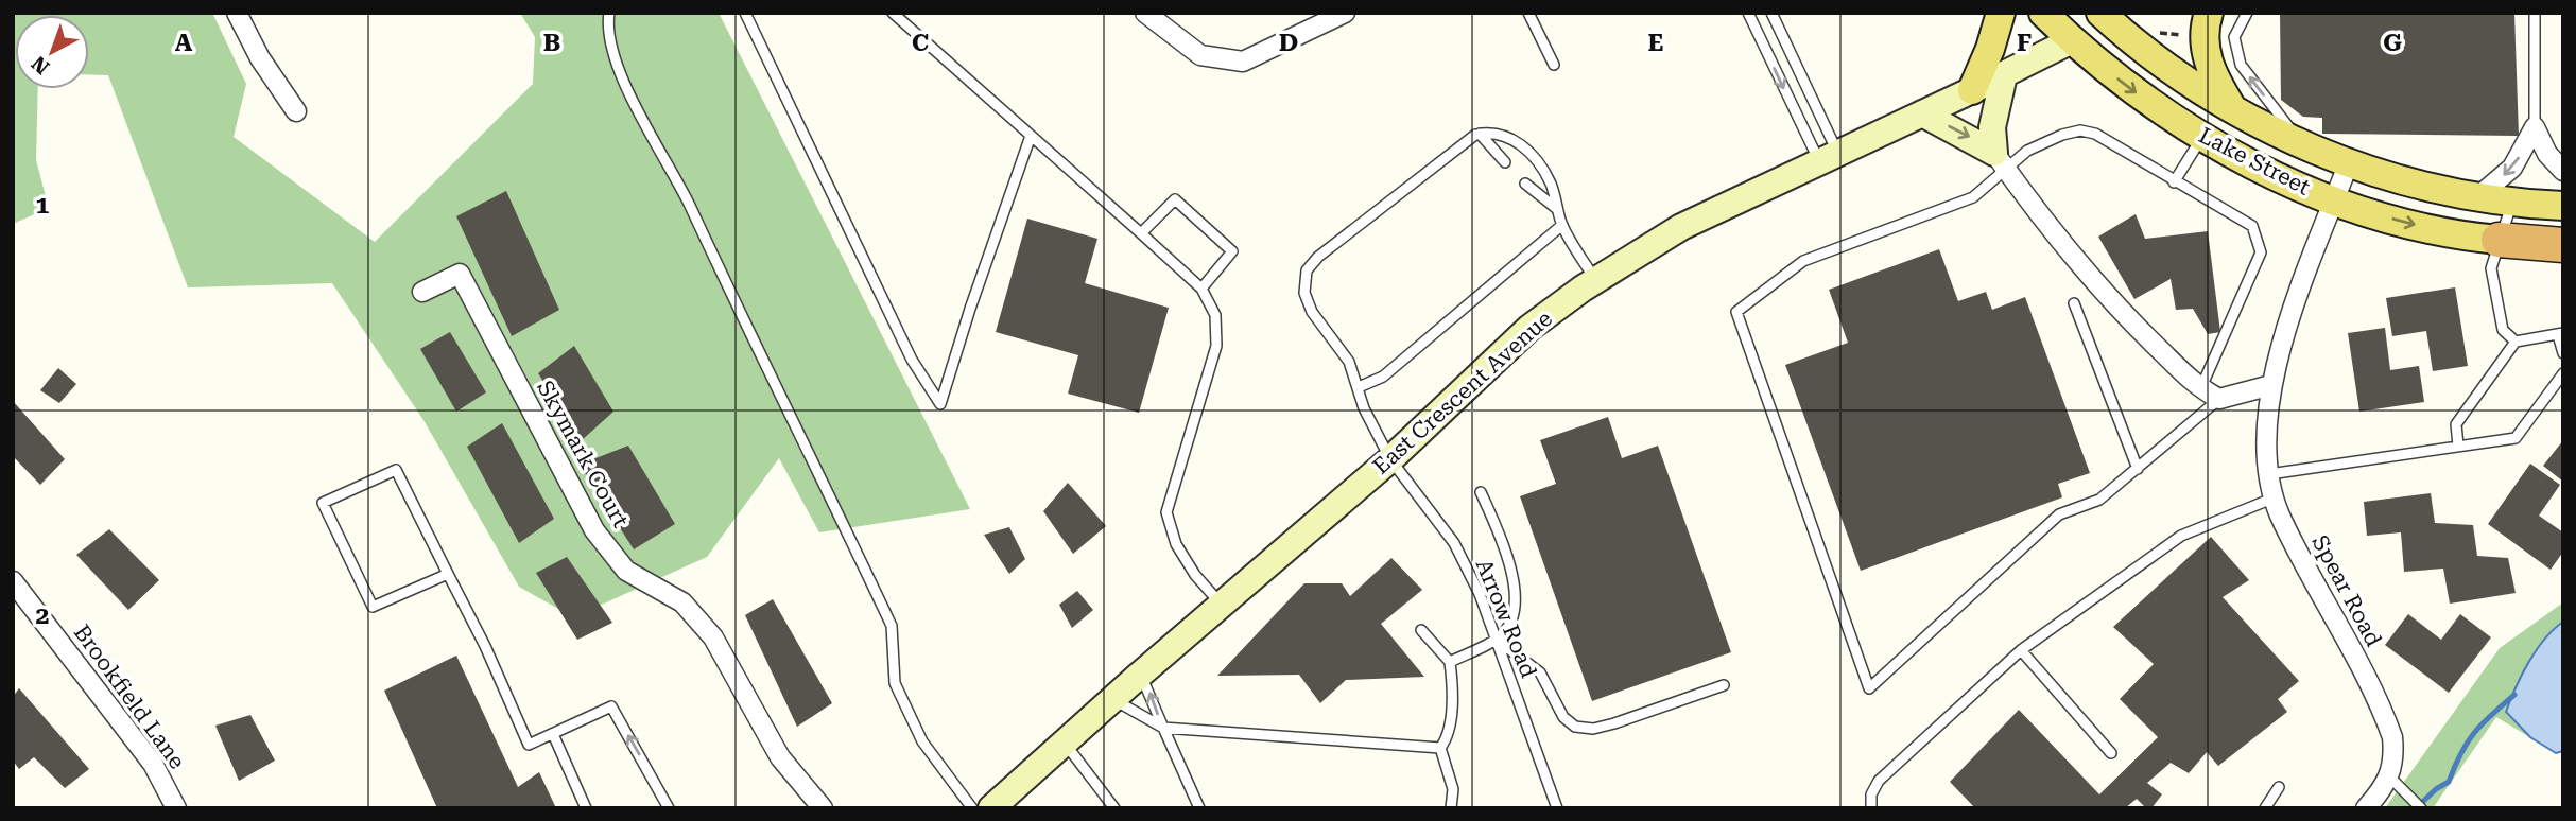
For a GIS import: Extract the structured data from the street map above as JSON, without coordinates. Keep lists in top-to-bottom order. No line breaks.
{"streets":{"main road":["Lake Street","East Crescent Avenue"],"street":["Skymark Court","Spear Road","Brookfield Lane"],"lane":["Arrow Road"]},"crossings":[["Lake Street","East Crescent Avenue"],["Lake Street","Spear Road"],["East Crescent Avenue","Arrow Road"]],"north":"bottom left","grid":{"columns":["A","B","C","D","E","F","G"],"rows":["1","2"]}}
